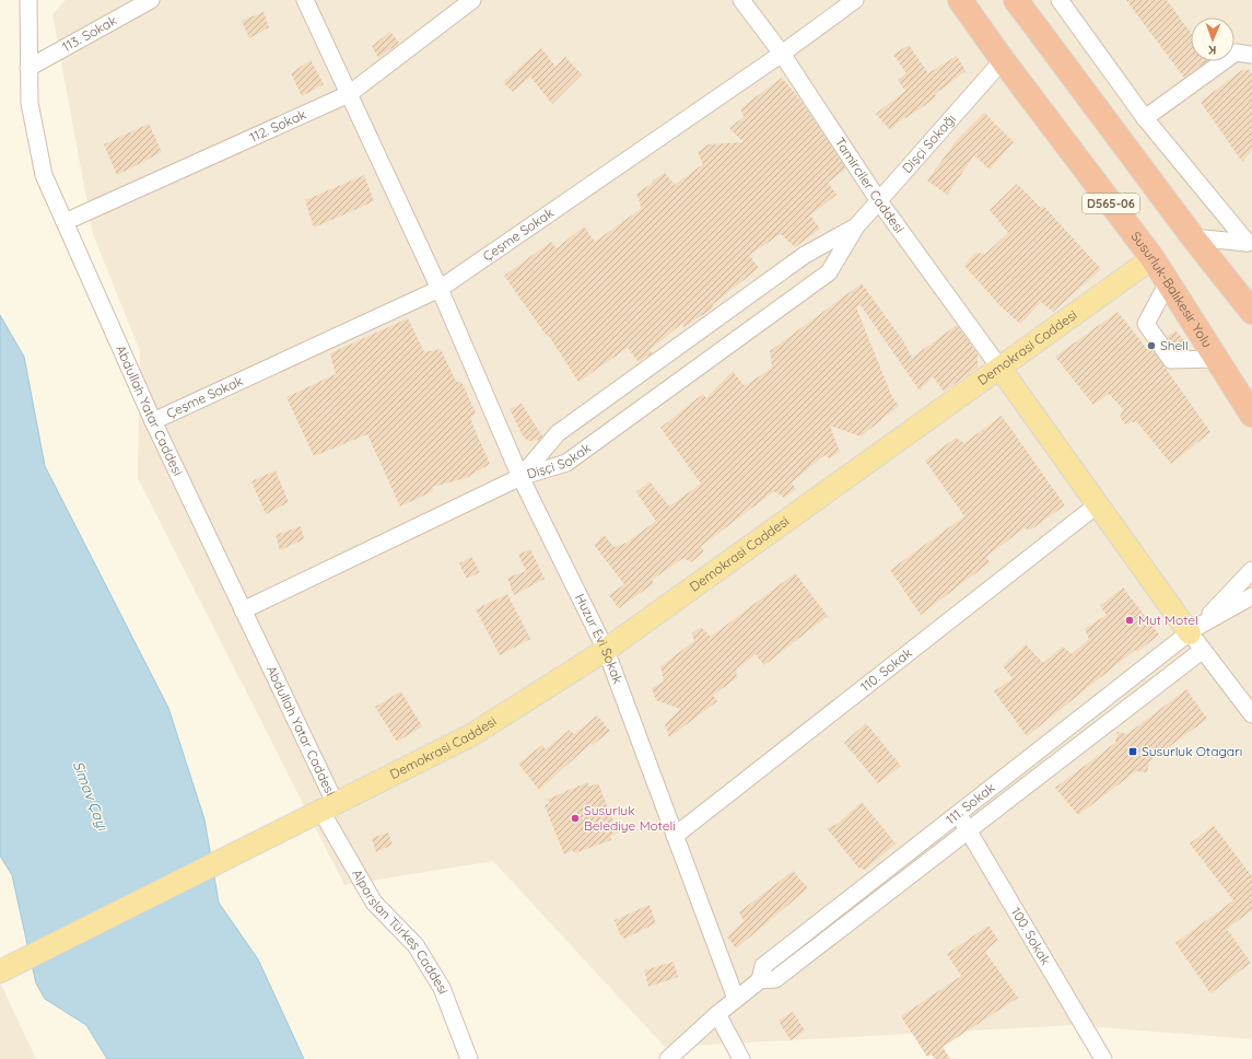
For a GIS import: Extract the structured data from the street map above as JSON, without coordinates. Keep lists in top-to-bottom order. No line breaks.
{"streets":{"highway":["D565-06","Susurluk-Balıkesir Yolu"],"main road":["Demokrasi Caddesi"],"street":["113. Sokak","112. Sokak","Dişçi Sokağı","Tamirciler Caddesi","Çeşme Sokak","Abdullah Yatar Caddesi","Dişçi Sokak","Huzur Evi Sokak","110. Sokak","111. Sokak","Alparslan Türkeş Caddesi","100. Sokak"]},"crossings":[["113. Sokak","Abdullah Yatar Caddesi"],["112. Sokak","Abdullah Yatar Caddesi"],["112. Sokak","Huzur Evi Sokak"],["Dişçi Sokağı","Tamirciler Caddesi"],["Dişçi Sokağı","Susurluk-Balıkesir Yolu"],["Dişçi Sokağı","Dişçi Sokak"],["Tamirciler Caddesi","Çeşme Sokak"],["Tamirciler Caddesi","Demokrasi Caddesi"],["Çeşme Sokak","Abdullah Yatar Caddesi"],["Çeşme Sokak","Huzur Evi Sokak"],["Susurluk-Balıkesir Yolu","Demokrasi Caddesi"],["Demokrasi Caddesi","Abdullah Yatar Caddesi"],["Demokrasi Caddesi","Huzur Evi Sokak"],["Demokrasi Caddesi","Alparslan Türkeş Caddesi"],["Abdullah Yatar Caddesi","Alparslan Türkeş Caddesi"],["Dişçi Sokak","Huzur Evi Sokak"],["Huzur Evi Sokak","110. Sokak"],["Huzur Evi Sokak","111. Sokak"],["111. Sokak","100. Sokak"]],"water":["Simav Çayı"],"places":{"other":["Shell","Mut Motel","Susurluk Belediye Moteli"],"transit":["Susurluk Otagarı"]},"north":"bottom"}
